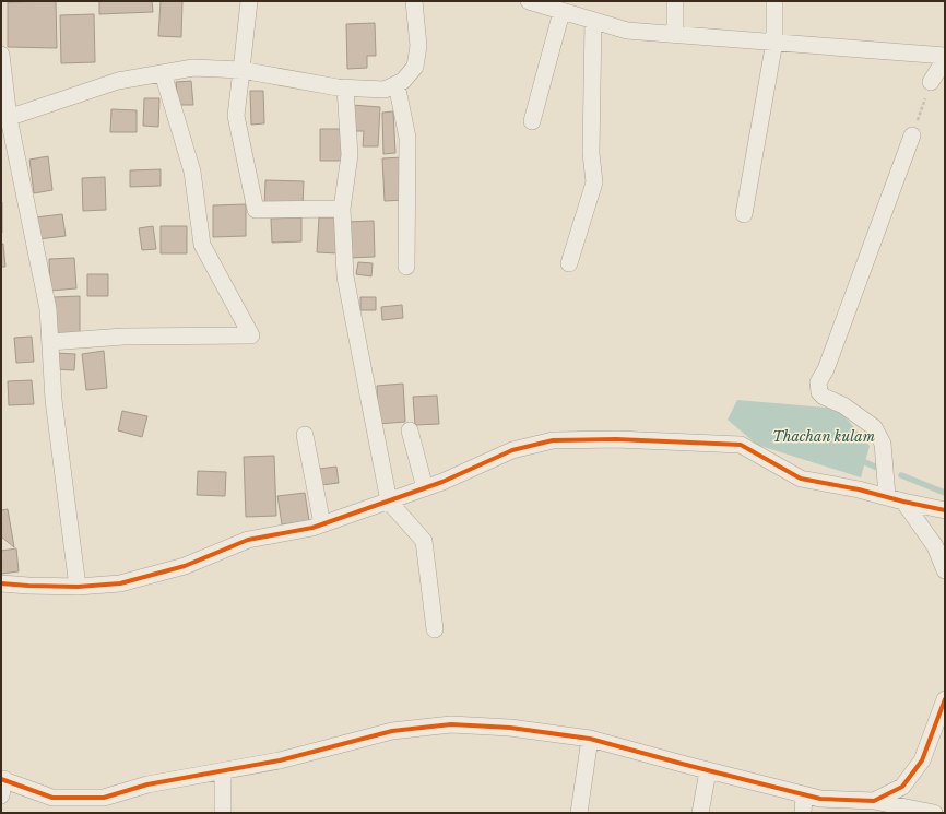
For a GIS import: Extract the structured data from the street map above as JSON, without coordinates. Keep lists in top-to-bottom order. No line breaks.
{"water":["Thachan kulam"]}
